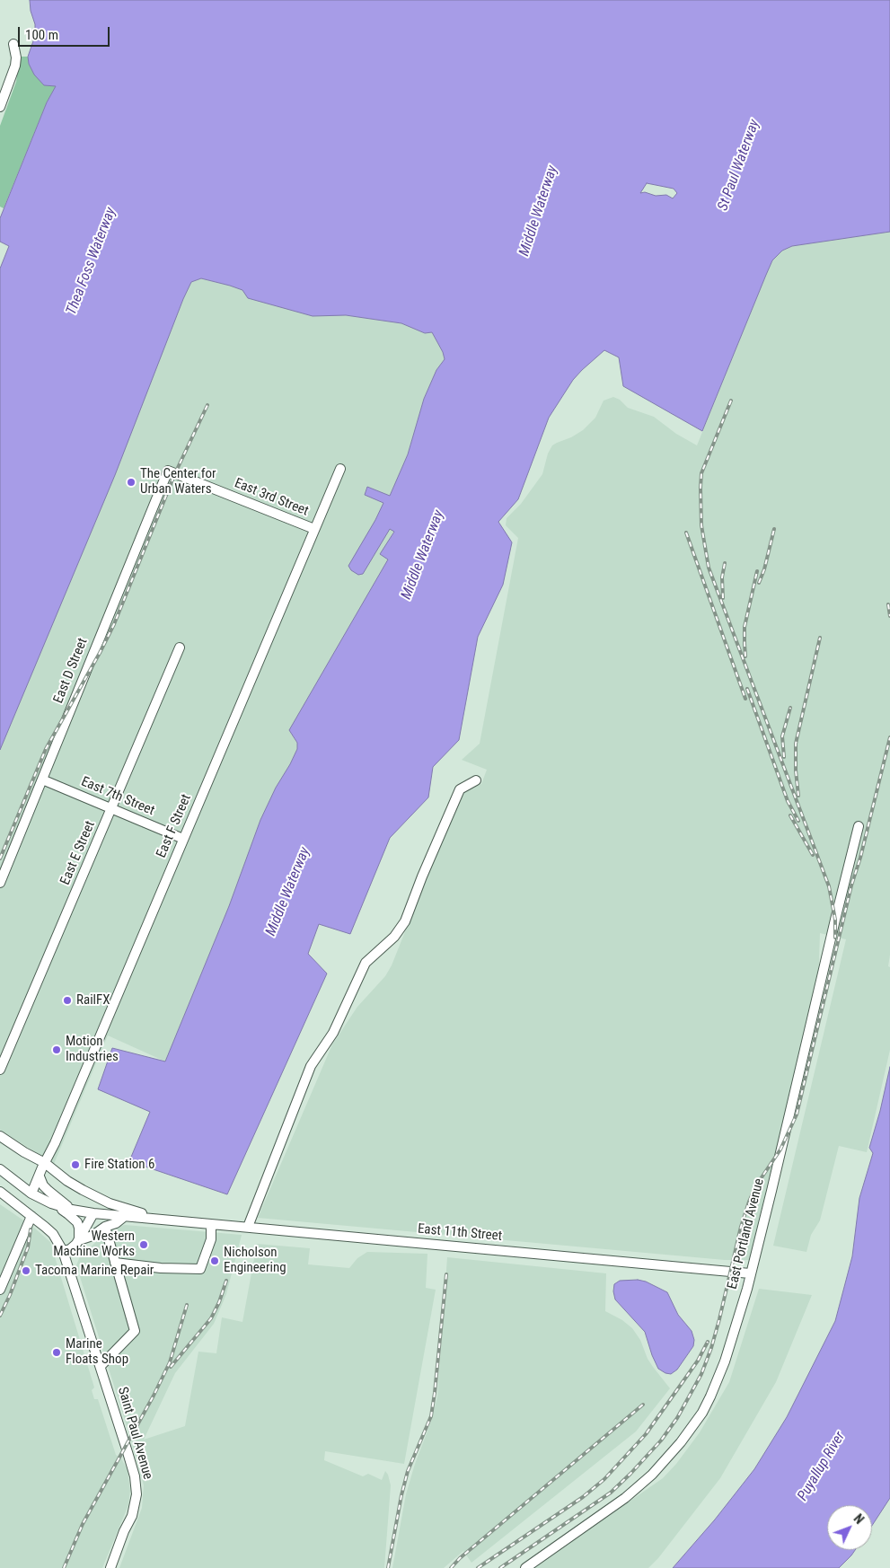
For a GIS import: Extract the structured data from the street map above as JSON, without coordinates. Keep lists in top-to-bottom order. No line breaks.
{"streets":{"street":["East 3rd Street","East D Street","East 7th Street","East F Street","East E Street","East 11th Street","East Portland Avenue","Saint Paul Avenue"]},"crossings":[["East 3rd Street","East D Street"],["East 3rd Street","East F Street"],["East D Street","East 7th Street"],["East 7th Street","East F Street"],["East 7th Street","East E Street"],["East F Street","East 11th Street"],["East 11th Street","East Portland Avenue"]],"water":["St Paul Waterway","Middle Waterway","Thea Foss Waterway","Puyallup River"],"places":["The Center for Urban Waters","RailFX","Motion Industries","Fire Station 6","Western Machine Works","Nicholson Engineering","Tacoma Marine Repair","Marine Floats Shop"],"scale_bar":"100 m","north":"top right"}
